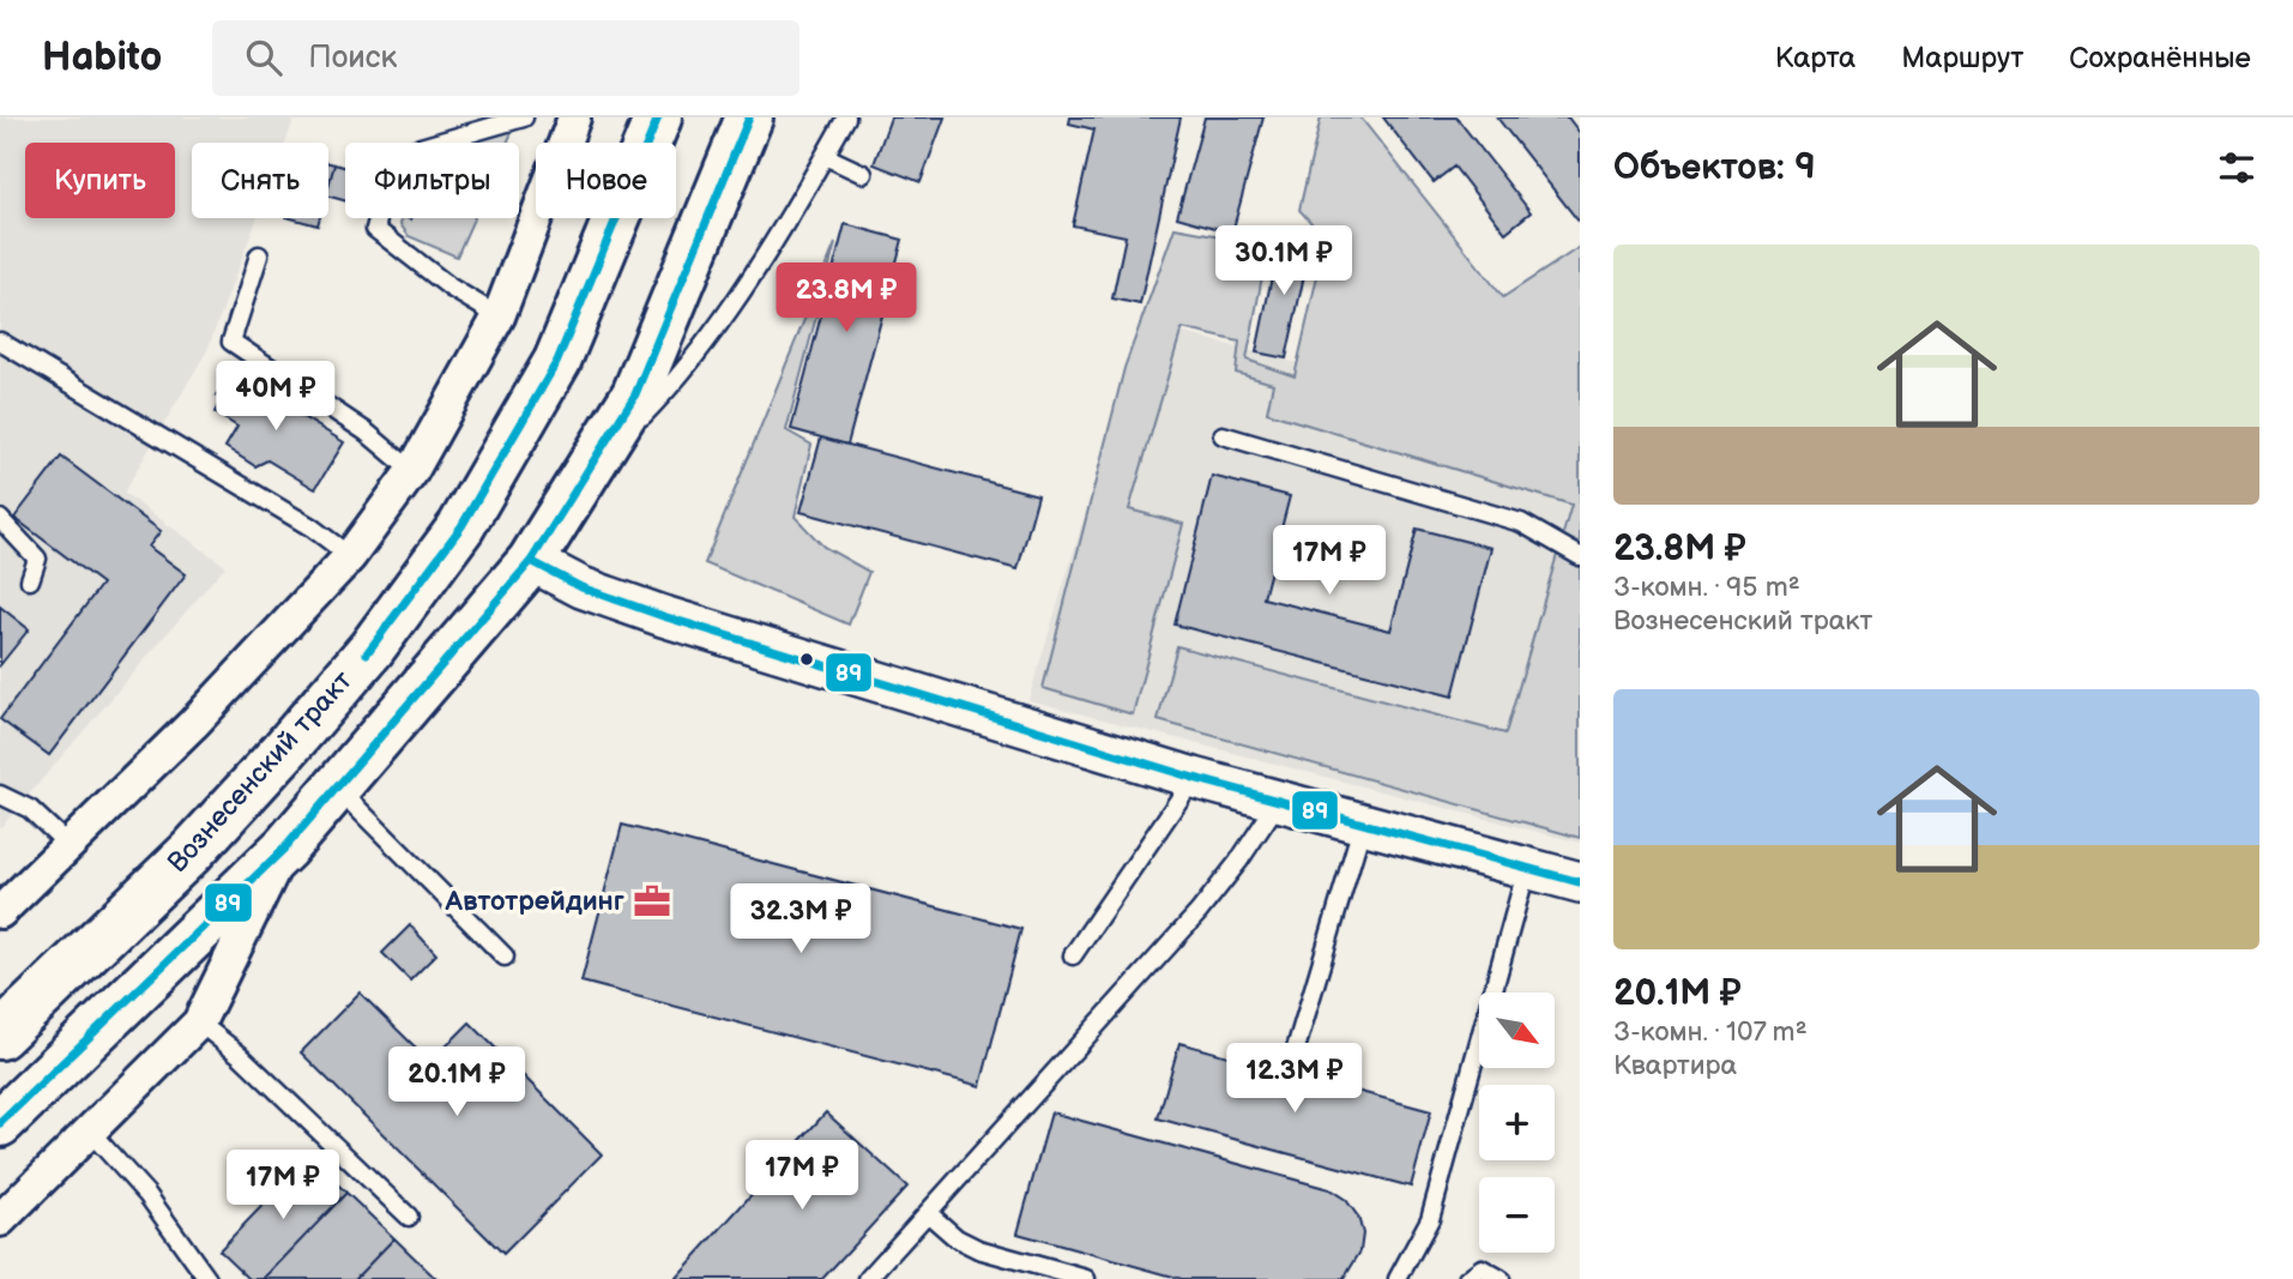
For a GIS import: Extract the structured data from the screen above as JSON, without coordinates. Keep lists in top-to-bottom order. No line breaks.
{"streets":{"main road":["Вознесенский тракт"]},"places":{"office":["Автотрейдинг"]},"lines":["transit line 89"],"north":"bottom right","page":{"header":"Habito","search":"Поиск","nav":["Карта","Маршрут","Сохранённые"],"heading":"Объектов: 9","chip":["Купить","Снять","Фильтры","Новое"],"list":[{"name":"23.8M ₽","note":"3-комн. · 95 m² · Вознесенский тракт"},{"name":"20.1M ₽","note":"3-комн. · 107 m² · Квартира"}],"price":["30.1M ₽","23.8M ₽","40M ₽","17M ₽","32.3M ₽","12.3M ₽","20.1M ₽","17M ₽","17M ₽"],"map_buttons":["+","−"]}}
